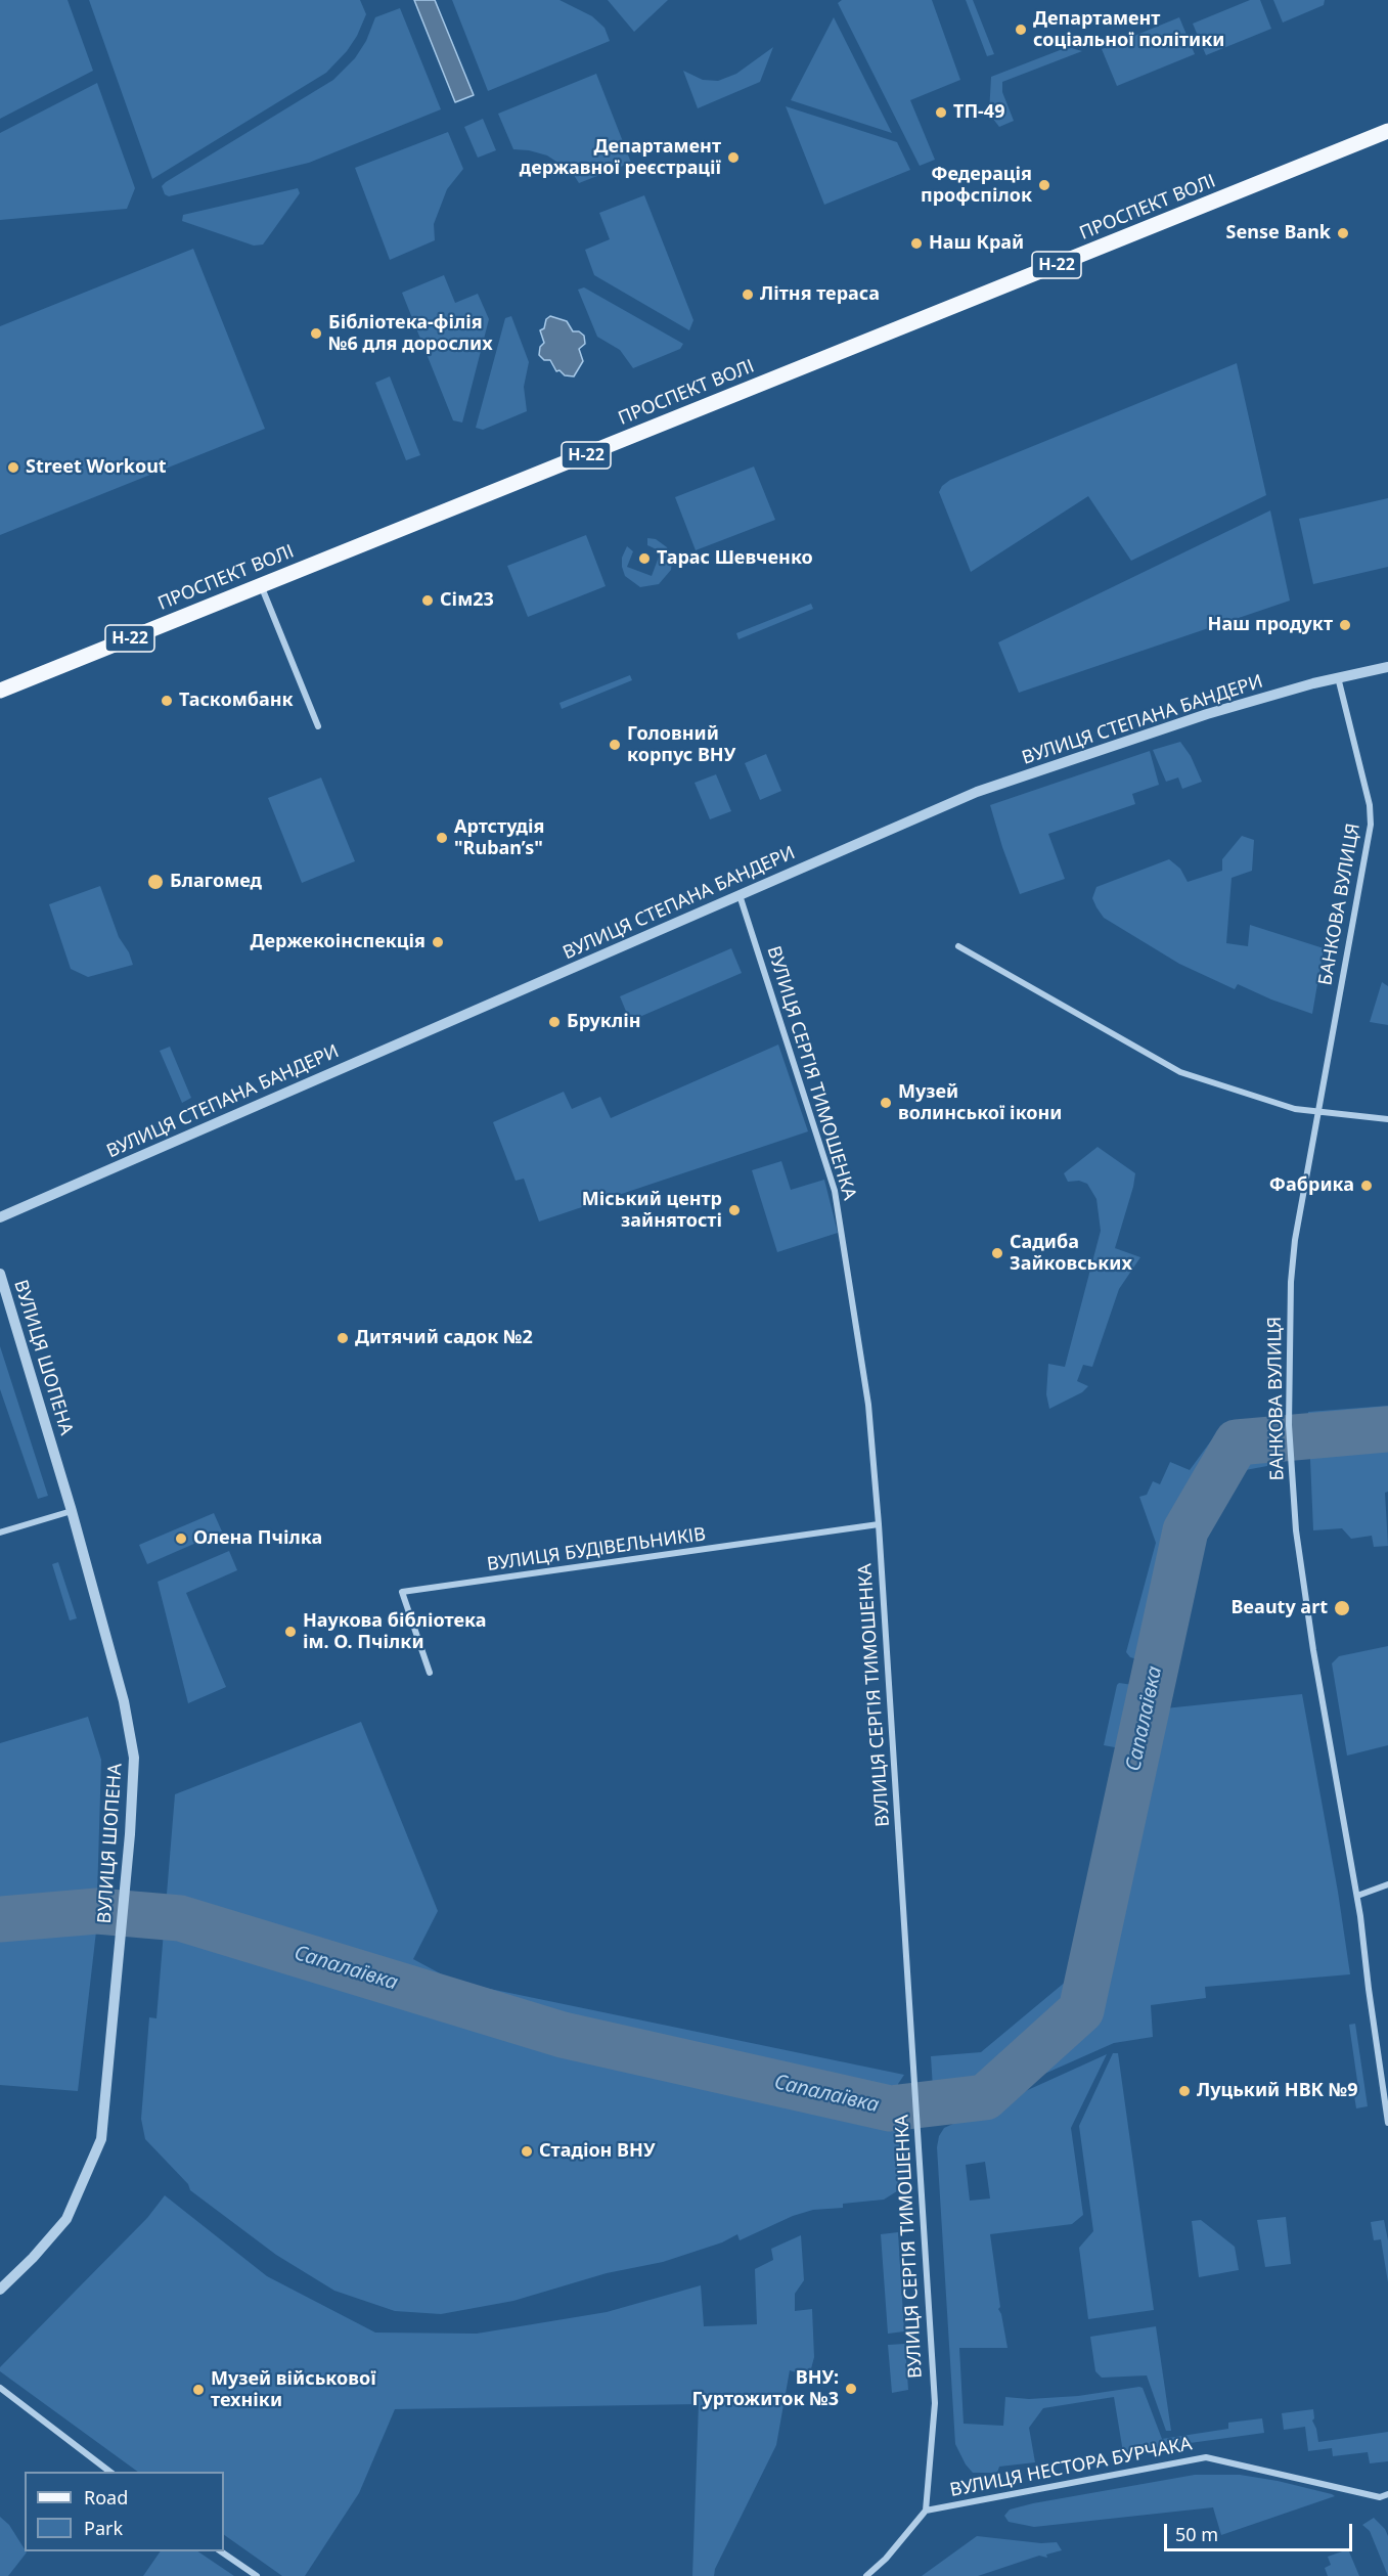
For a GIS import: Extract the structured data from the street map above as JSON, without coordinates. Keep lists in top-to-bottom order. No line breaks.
{"streets":{"main road":["ПРОСПЕКТ ВОЛІ","Н-22"],"street":["ВУЛИЦЯ СТЕПАНА БАНДЕРИ","БАНКОВА ВУЛИЦЯ","ВУЛИЦЯ СЕРГІЯ ТИМОШЕНКА","ВУЛИЦЯ ШОПЕНА","ВУЛИЦЯ БУДІВЕЛЬНИКІВ","ВУЛИЦЯ НЕСТОРА БУРЧАКА"]},"crossings":[["ВУЛИЦЯ СТЕПАНА БАНДЕРИ","БАНКОВА ВУЛИЦЯ"],["ВУЛИЦЯ СТЕПАНА БАНДЕРИ","ВУЛИЦЯ СЕРГІЯ ТИМОШЕНКА"],["ВУЛИЦЯ СЕРГІЯ ТИМОШЕНКА","ВУЛИЦЯ БУДІВЕЛЬНИКІВ"],["ВУЛИЦЯ СЕРГІЯ ТИМОШЕНКА","ВУЛИЦЯ НЕСТОРА БУРЧАКА"]],"water":["Сапалаївка"],"places":["Департамент соціальної політики","ТП-49","Департамент державної реєстрації","Федерація профспілок","Sense Bank","Наш Край","Літня тераса","Бібліотека-філія №6 для дорослих","Street Workout","Тарас Шевченко","Сім23","Наш продукт","Таскомбанк","Головний корпус ВНУ","Артстудія \"Ruban’s\"","Благомед","Держекоінспекція","Бруклін","Музей волинської ікони","Фабрика","Міський центр зайнятості","Садиба Зайковських","Дитячий садок №2","Олена Пчілка","Beauty art","Наукова бібліотека ім. О. Пчілки","Луцький НВК №9","Стадіон ВНУ","ВНУ: Гуртожиток №3","Музей військової техніки"],"legend":["Road","Park"],"scale_bar":"50 m"}
